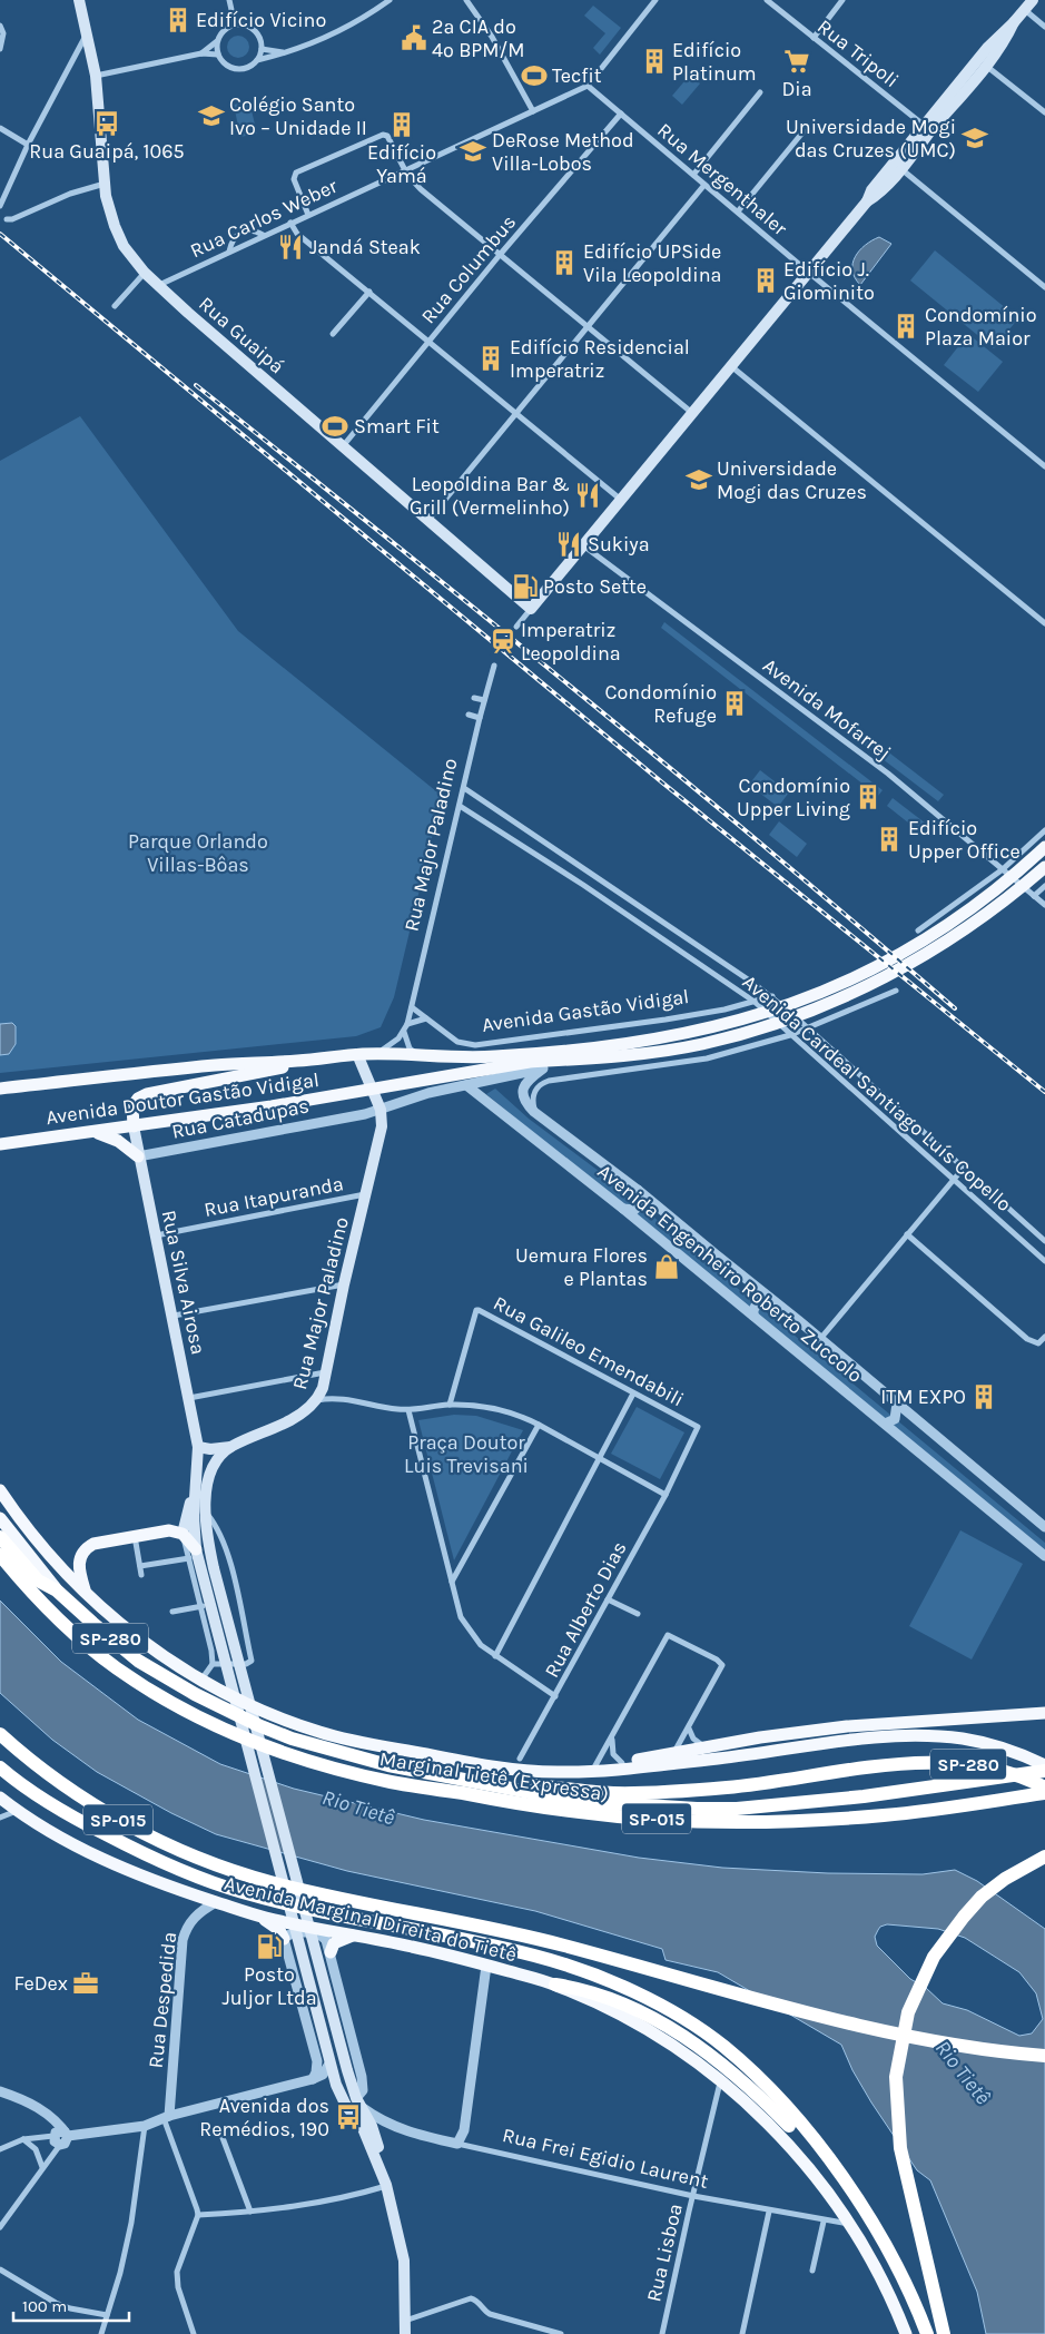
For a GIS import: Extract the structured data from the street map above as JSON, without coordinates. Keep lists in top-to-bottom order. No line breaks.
{"streets":{"highway":["Avenida Gastão Vidigal","Avenida Doutor Gastão Vidigal","SP-280","Marginal Tietê (Expressa)","SP-015","Avenida Marginal Direita do Tietê"],"main road":["Rua Guaipá","Rua Major Paladino","Rua Silva Airosa"],"street":["Rua Tripoli","Rua Mergenthaler","Rua Carlos Weber","Rua Columbus","Avenida Mofarrej","Avenida Cardeal Santiago Luís Copello","Rua Catadupas","Rua Itapuranda","Avenida Engenheiro Roberto Zuccolo","Rua Galileo Emendabili","Rua Alberto Dias","Rua Despedida","Rua Frei Egidio Laurent","Rua Lisboa"]},"crossings":[["Rua Mergenthaler","Rua Carlos Weber"],["Rua Mergenthaler","Rua Columbus"],["Rua Carlos Weber","Rua Guaipá"],["Rua Columbus","Rua Guaipá"],["Rua Major Paladino","Avenida Gastão Vidigal"],["Rua Major Paladino","Avenida Cardeal Santiago Luís Copello"],["Rua Major Paladino","Avenida Doutor Gastão Vidigal"],["Rua Major Paladino","Rua Catadupas"],["Rua Major Paladino","Rua Itapuranda"],["Rua Major Paladino","Rua Frei Egidio Laurent"],["Avenida Gastão Vidigal","Avenida Cardeal Santiago Luís Copello"],["Avenida Gastão Vidigal","Avenida Doutor Gastão Vidigal"],["Avenida Doutor Gastão Vidigal","Rua Silva Airosa"],["Rua Catadupas","Rua Silva Airosa"],["Rua Itapuranda","Rua Silva Airosa"],["Rua Galileo Emendabili","Rua Alberto Dias"],["SP-280","SP-015"],["Avenida Marginal Direita do Tietê","Rua Despedida"],["Avenida Marginal Direita do Tietê","Rua Frei Egidio Laurent"],["Avenida Marginal Direita do Tietê","Rua Lisboa"],["Rua Frei Egidio Laurent","Rua Lisboa"]],"water":["Rio Tietê"],"parks":["Parque Orlando Villas-Bôas","Praça Doutor Luis Trevisani"],"places":{"building":["Edifício Vicino","Edifício Platinum","Edifício Yamá","Edifício UPSide Vila Leopoldina","Edifício J. Giominito","Condomínio Plaza Maior","Edifício Residencial Imperatriz","Condomínio Refuge","Condomínio Upper Living","Edifício Upper Office","ITM EXPO"],"public building":["2ª CIA do 4º BPM/M"],"supermarket":["Dia"],"sports":["Tecfit","Smart Fit"],"school or university":["Colégio Santo Ivo – Unidade II","Universidade Mogi das Cruzes (UMC)","DeRose Method Villa-Lobos","Universidade Mogi das Cruzes"],"bus stop":["Rua Guaipá, 1065","Avenida dos Remédios, 190"],"restaurant":["Jandá Steak","Leopoldina Bar & Grill (Vermelinho)","Sukiya"],"fuel station":["Posto Sette","Posto Juljor Ltda"],"station":["Imperatriz Leopoldina"],"shop":["Uemura Flores e Plantas"],"office":["FeDex"]},"scale_bar":"100 m"}
